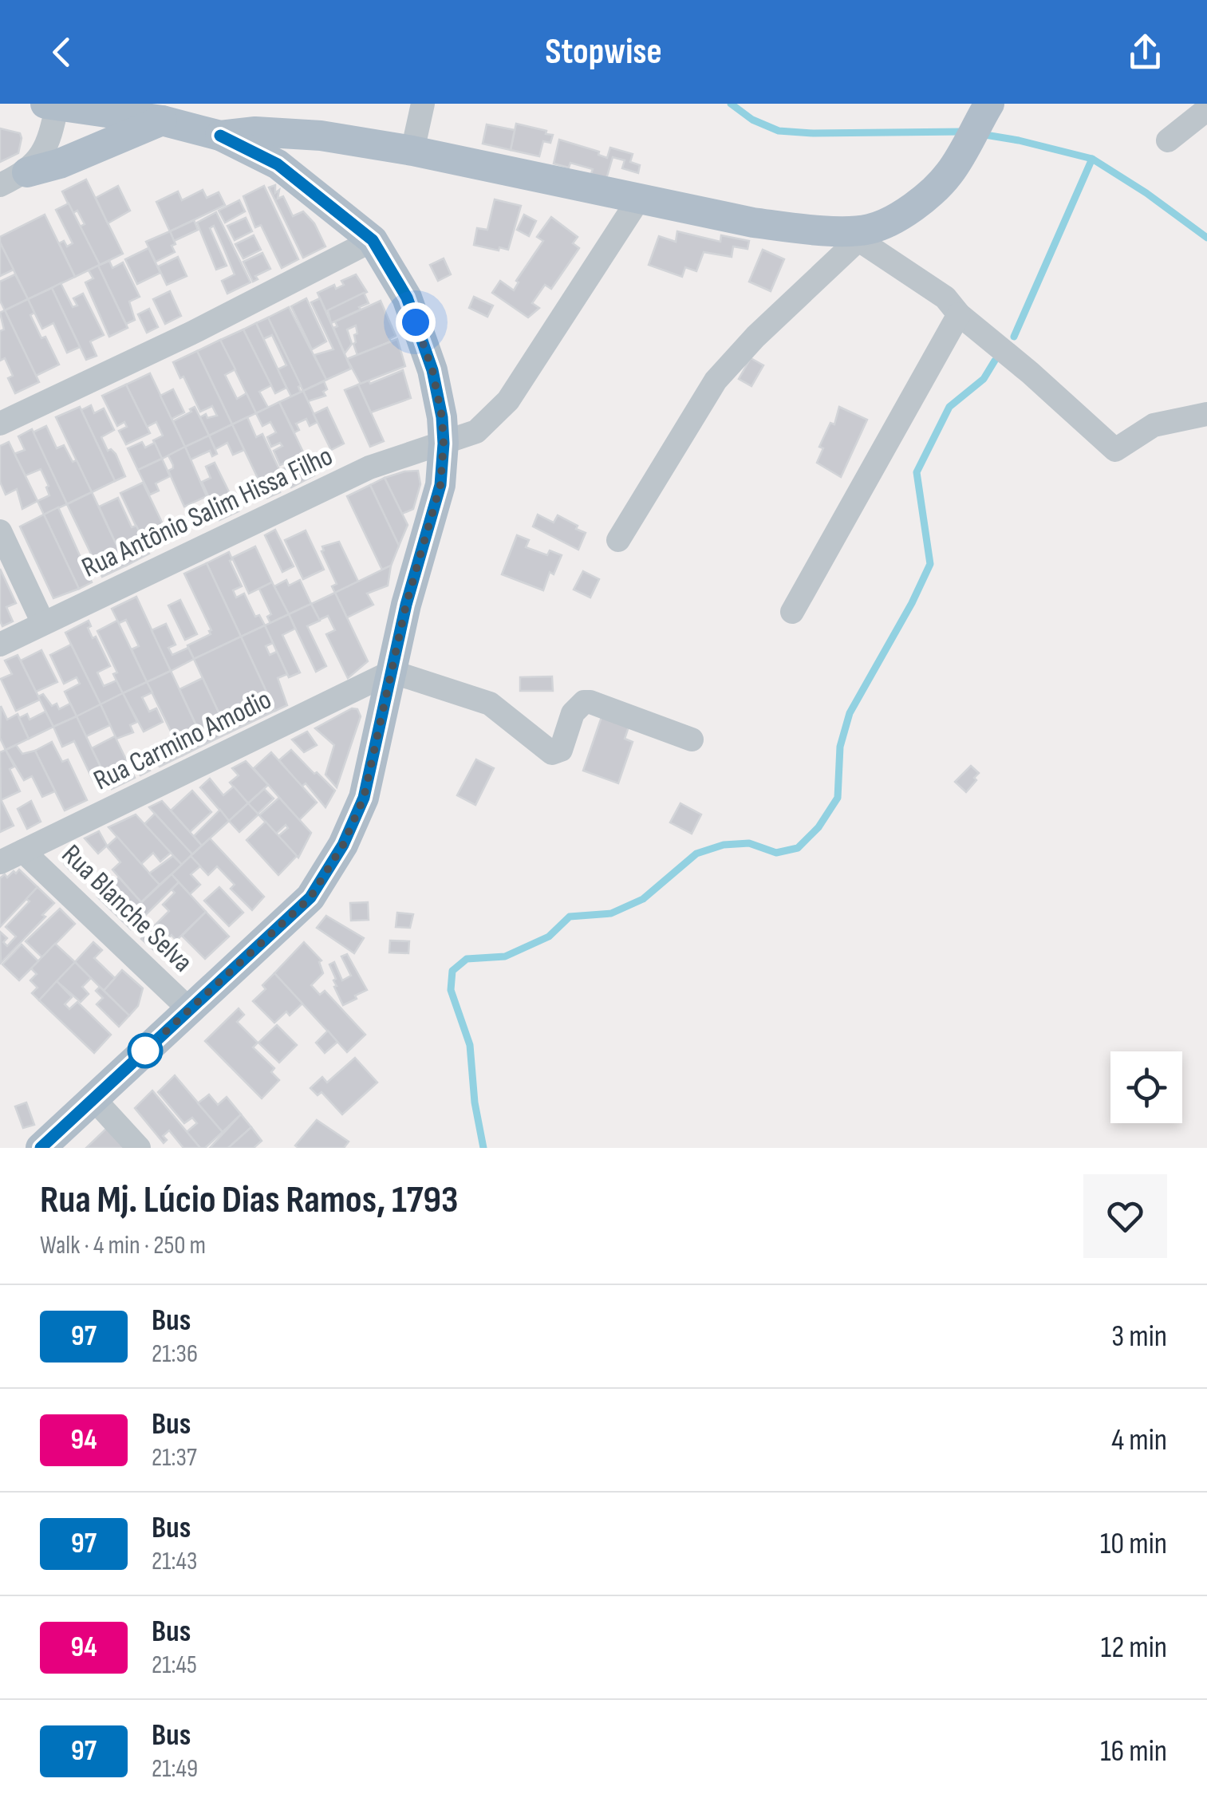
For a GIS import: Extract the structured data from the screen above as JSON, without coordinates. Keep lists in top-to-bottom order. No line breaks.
{"streets":{"street":["Rua Antônio Salim Hissa Filho","Rua Carmino Amodio","Rua Blanche Selva"]},"crossings":[["Rua Carmino Amodio","Rua Blanche Selva"]],"lines":["bus line 97"],"page":{"header":"Stopwise","heading":["Rua Mj. Lúcio Dias Ramos, 1793","Walk · 4 min · 250 m"],"list":[{"mark":"97","name":"Bus","note":"21:36","value":"3 min"},{"mark":"94","name":"Bus","note":"21:37","value":"4 min"},{"mark":"97","name":"Bus","note":"21:43","value":"10 min"},{"mark":"94","name":"Bus","note":"21:45","value":"12 min"},{"mark":"97","name":"Bus","note":"21:49","value":"16 min"}]}}
